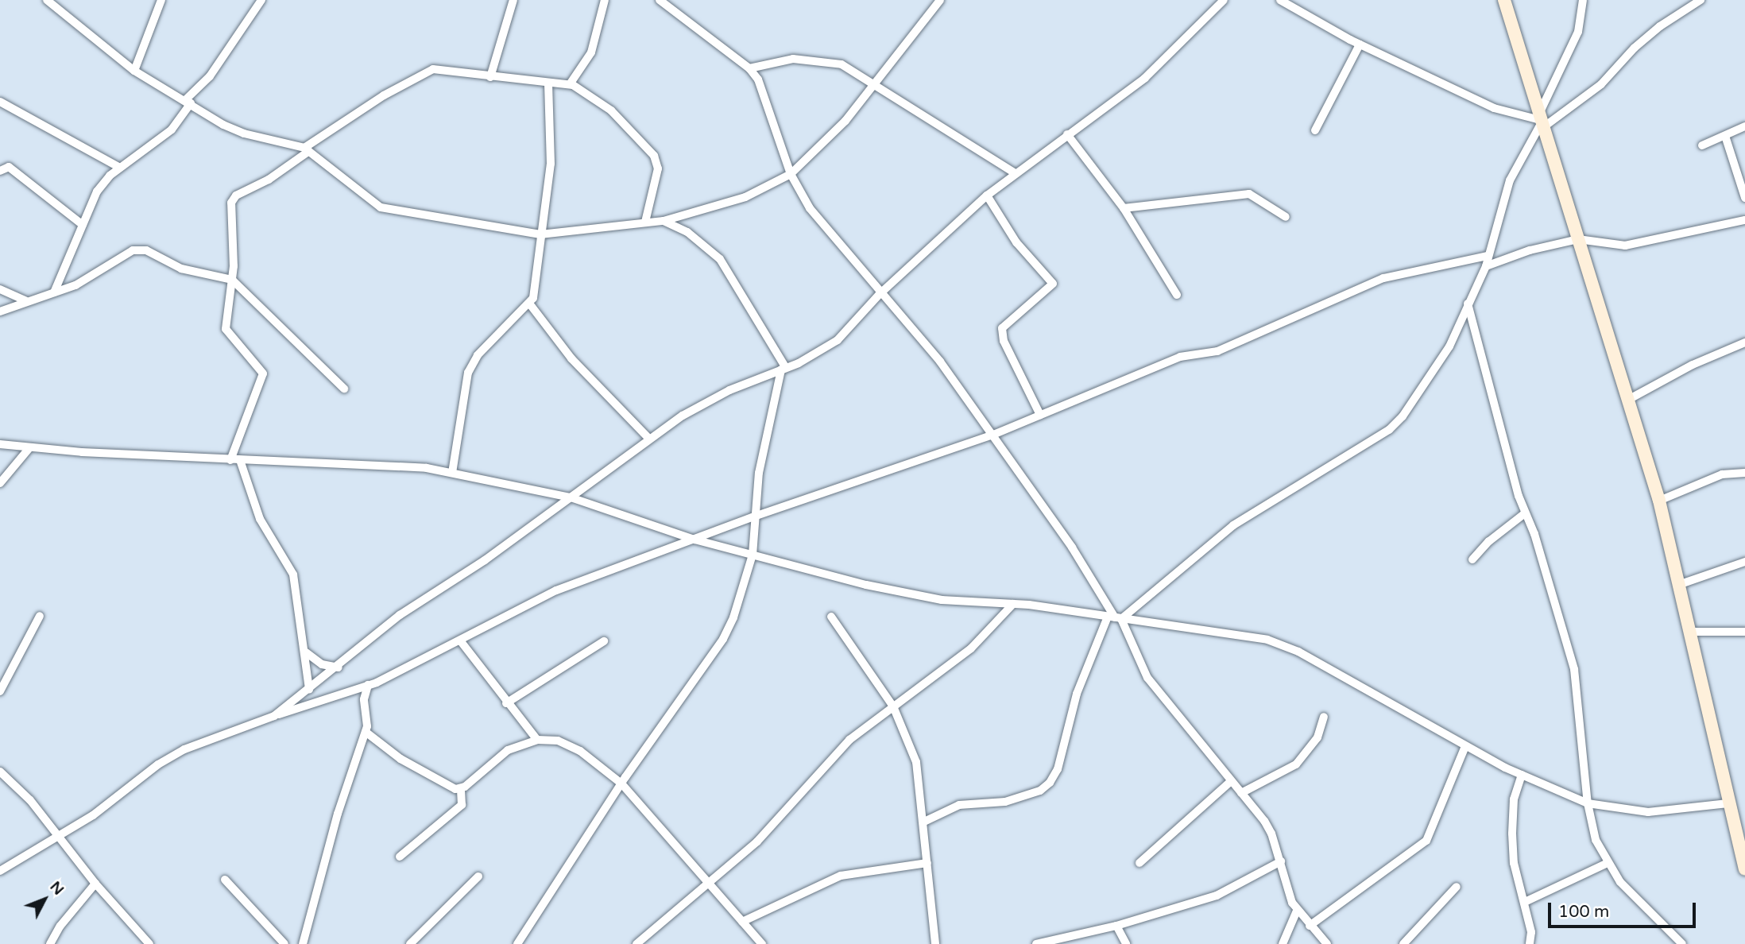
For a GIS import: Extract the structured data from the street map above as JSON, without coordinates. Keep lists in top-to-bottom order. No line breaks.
{"scale_bar":"100 m","north":"top right"}
